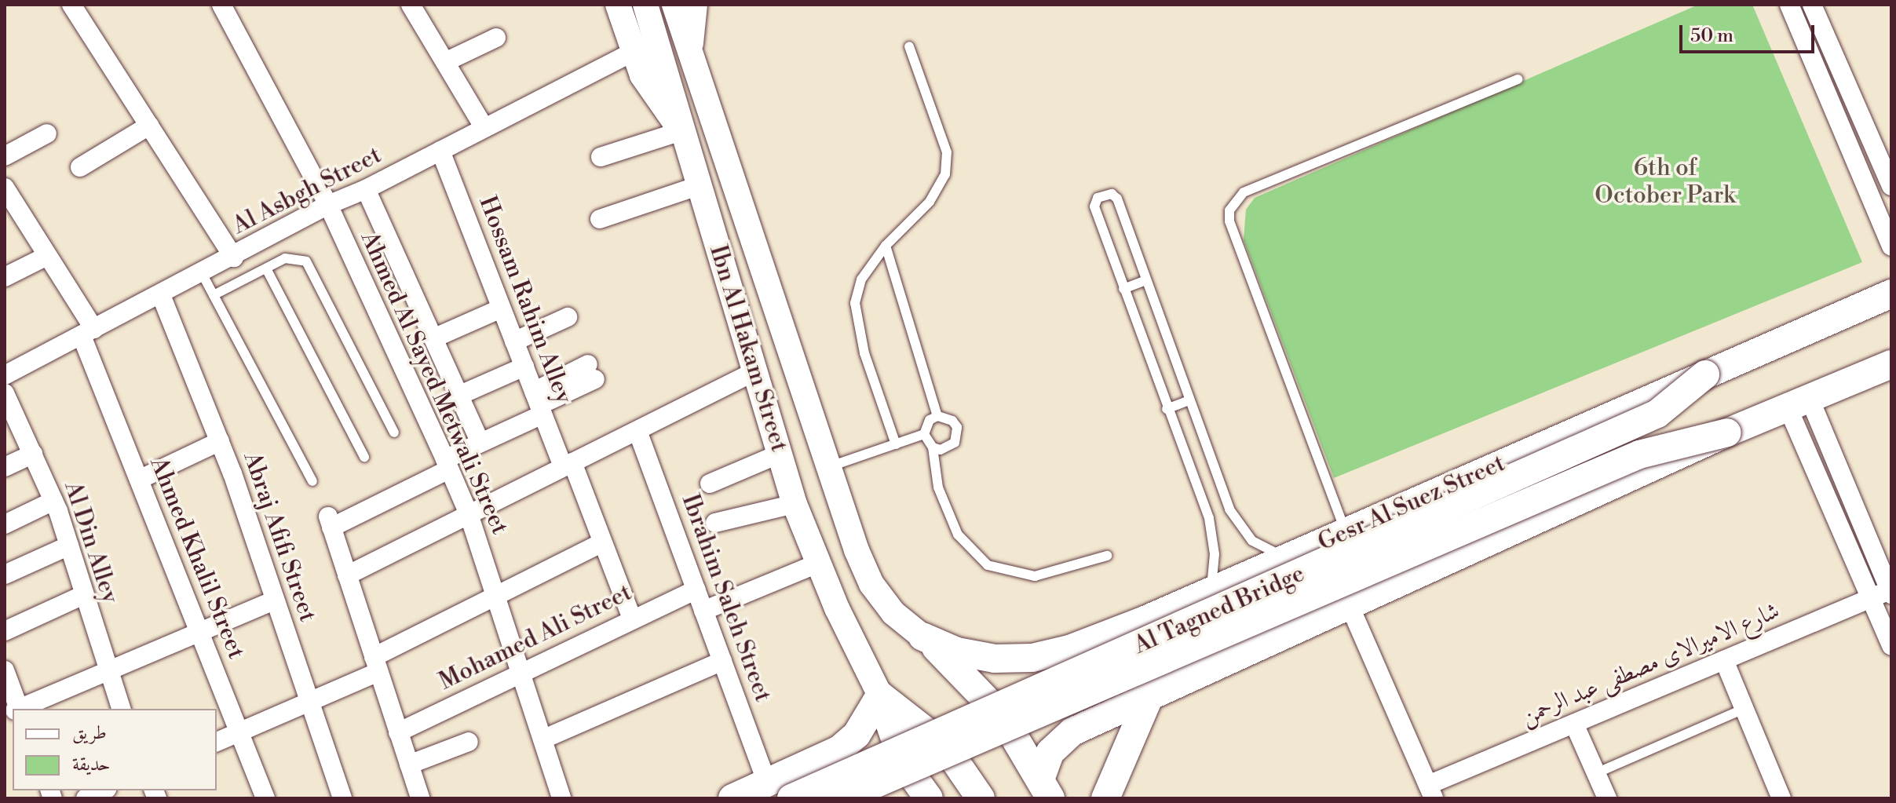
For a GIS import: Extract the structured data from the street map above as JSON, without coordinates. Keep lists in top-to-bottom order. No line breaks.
{"streets":{"main road":["Ibn Al Hakam Street","Gesr Al Suez Street","Al Tagned Bridge"],"street":["Al Asbgh Street","Hossam Rahim Alley","Ahmed Al Sayed Metwali Street","Abraj Afifi Street","Al Din Alley","Ahmed Khalil Street","Ibrahim Saleh Street","Mohamed Ali Street","شارع الاميرالاى مصطفى عبد الرحمن"]},"crossings":[["Al Asbgh Street","Hossam Rahim Alley"],["Al Asbgh Street","Ibn Al Hakam Street"],["Al Asbgh Street","Ahmed Al Sayed Metwali Street"],["Al Asbgh Street","Abraj Afifi Street"],["Al Asbgh Street","Ahmed Khalil Street"],["Hossam Rahim Alley","Mohamed Ali Street"],["Ibn Al Hakam Street","Gesr Al Suez Street"],["Ahmed Al Sayed Metwali Street","Mohamed Ali Street"],["Gesr Al Suez Street","Al Tagned Bridge"],["Ibrahim Saleh Street","Mohamed Ali Street"]],"parks":["6th of October Park"],"legend":["طريق","حديقة"],"scale_bar":"50 m"}
